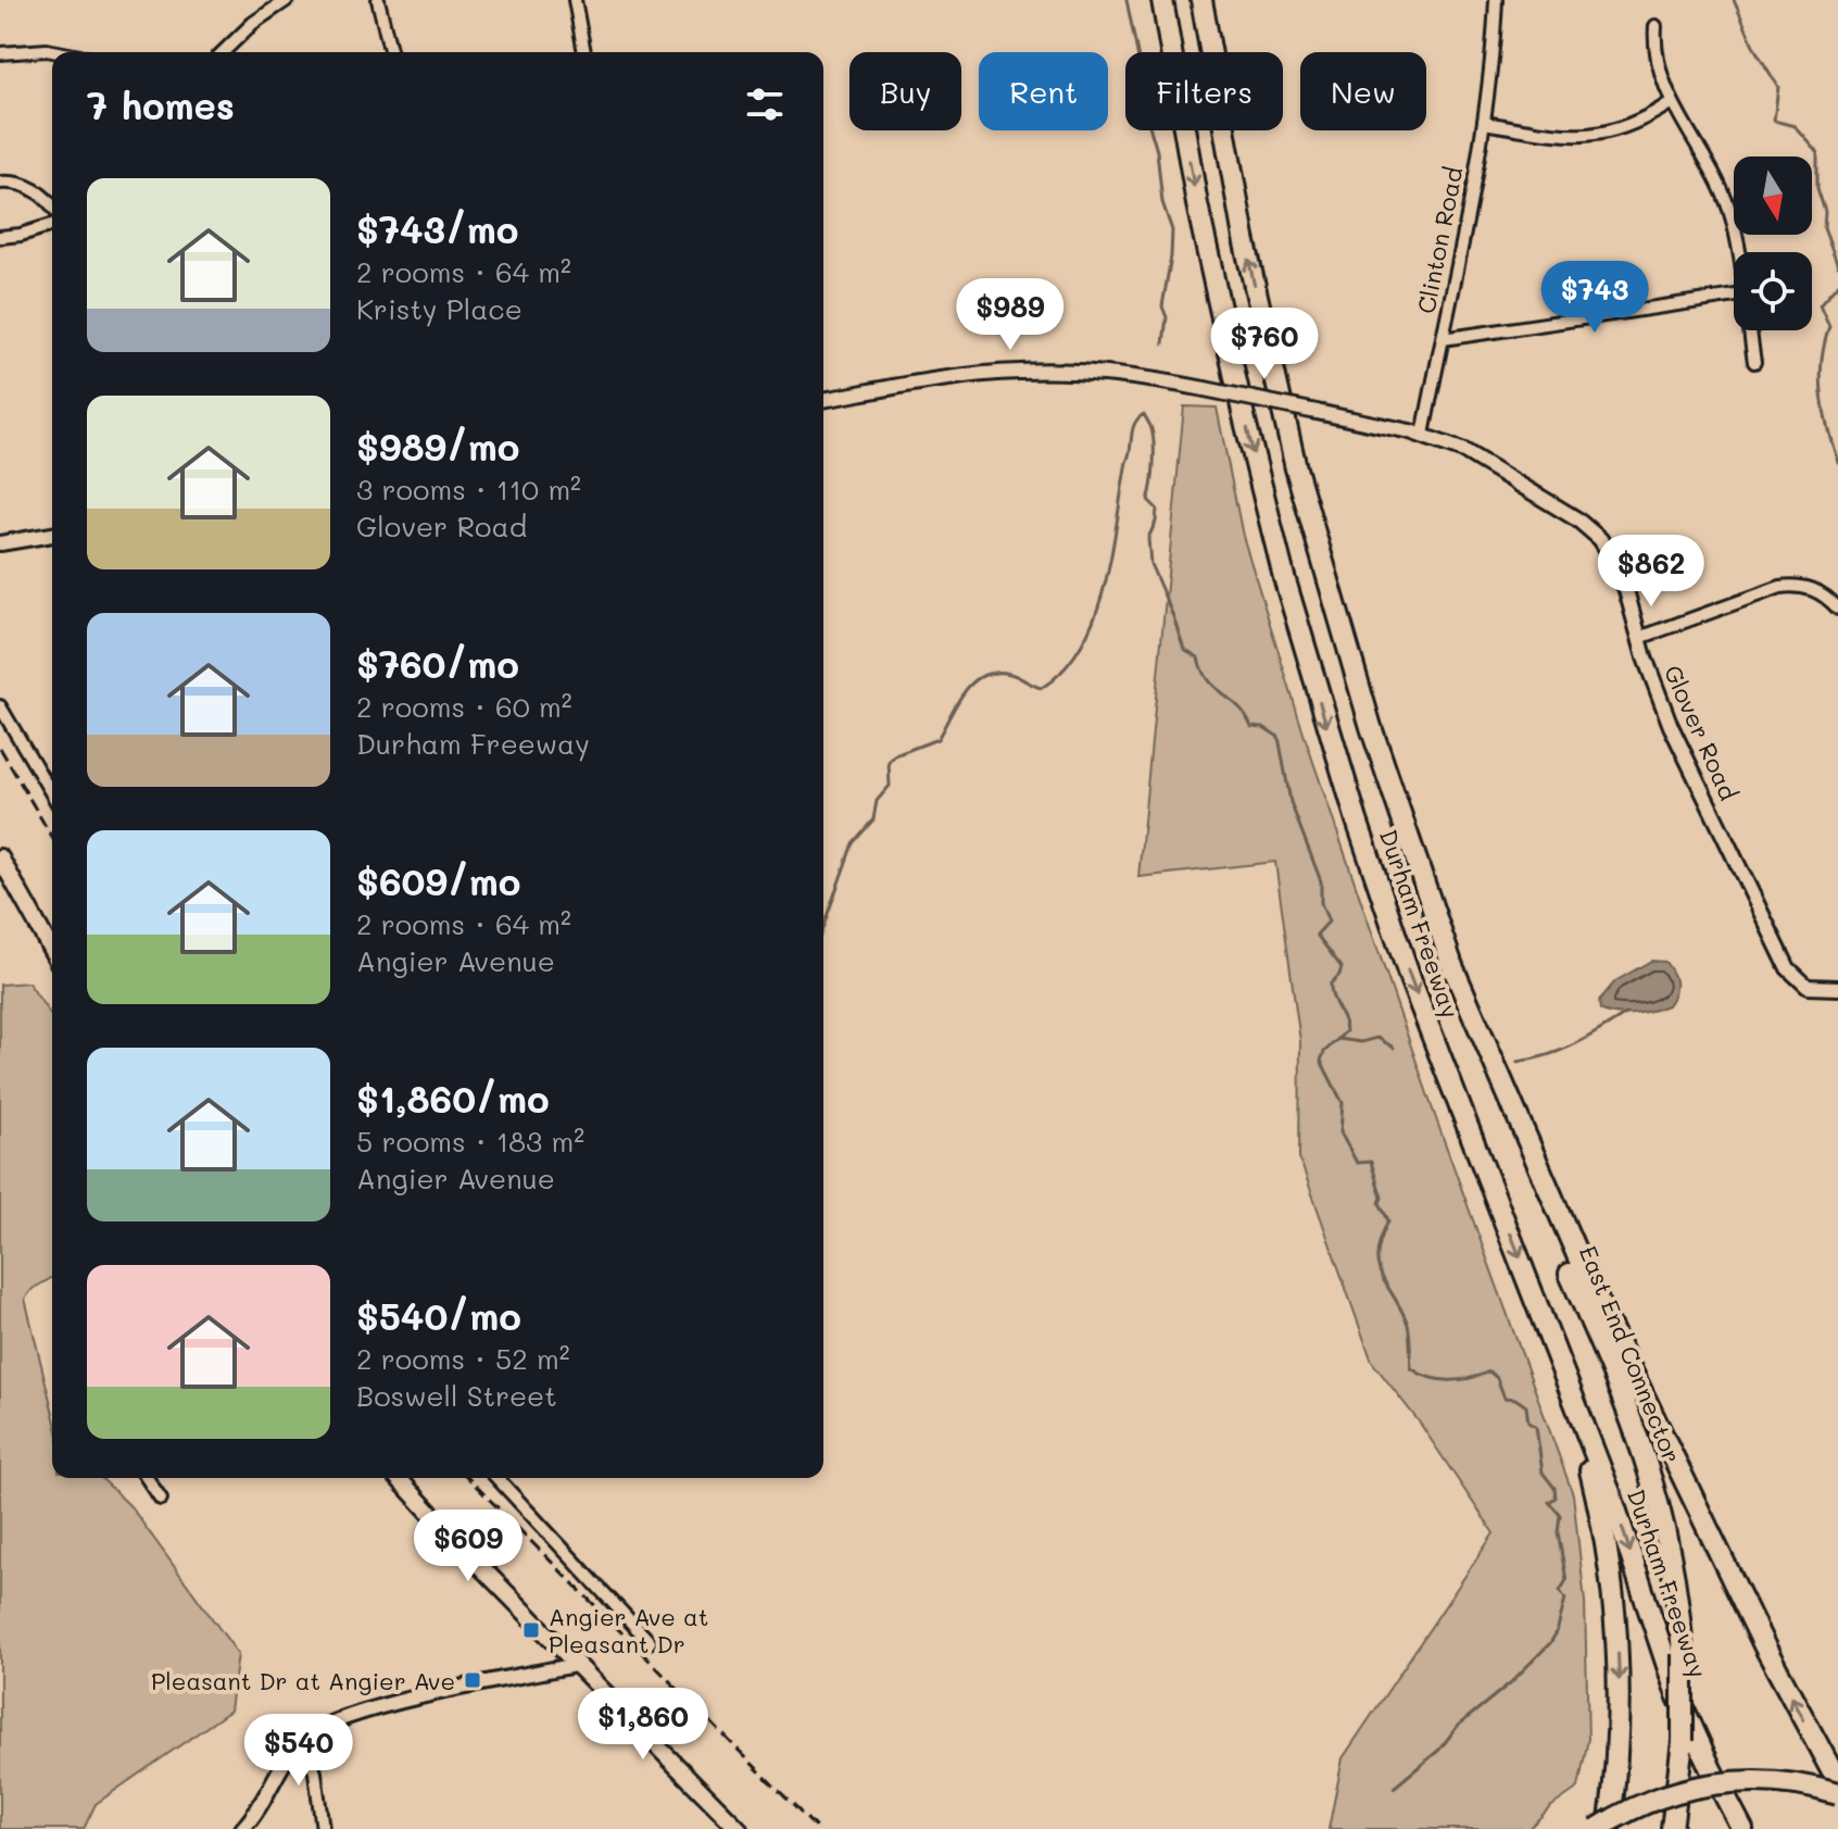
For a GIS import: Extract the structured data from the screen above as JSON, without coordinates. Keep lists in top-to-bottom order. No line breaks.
{"streets":{"highway":["Durham Freeway","East End Connector"],"street":["Clinton Road","Glover Road"]},"crossings":[["Clinton Road","Glover Road"],["Durham Freeway","East End Connector"]],"places":{"transit":["Angier Ave at Pleasant Dr","Pleasant Dr at Angier Ave"]},"north":"bottom","page":{"chip":["Buy","Rent","Filters","New"],"heading":"7 homes","list":[{"name":"$743/mo","note":"2 rooms · 64 m² · Kristy Place"},{"name":"$989/mo","note":"3 rooms · 110 m² · Glover Road"},{"name":"$760/mo","note":"2 rooms · 60 m² · Durham Freeway"},{"name":"$609/mo","note":"2 rooms · 64 m² · Angier Avenue"},{"name":"$1,860/mo","note":"5 rooms · 183 m² · Angier Avenue"},{"name":"$540/mo","note":"2 rooms · 52 m² · Boswell Street"}],"price":["$743","$989","$760","$862","$609","$1,860","$540"]}}
